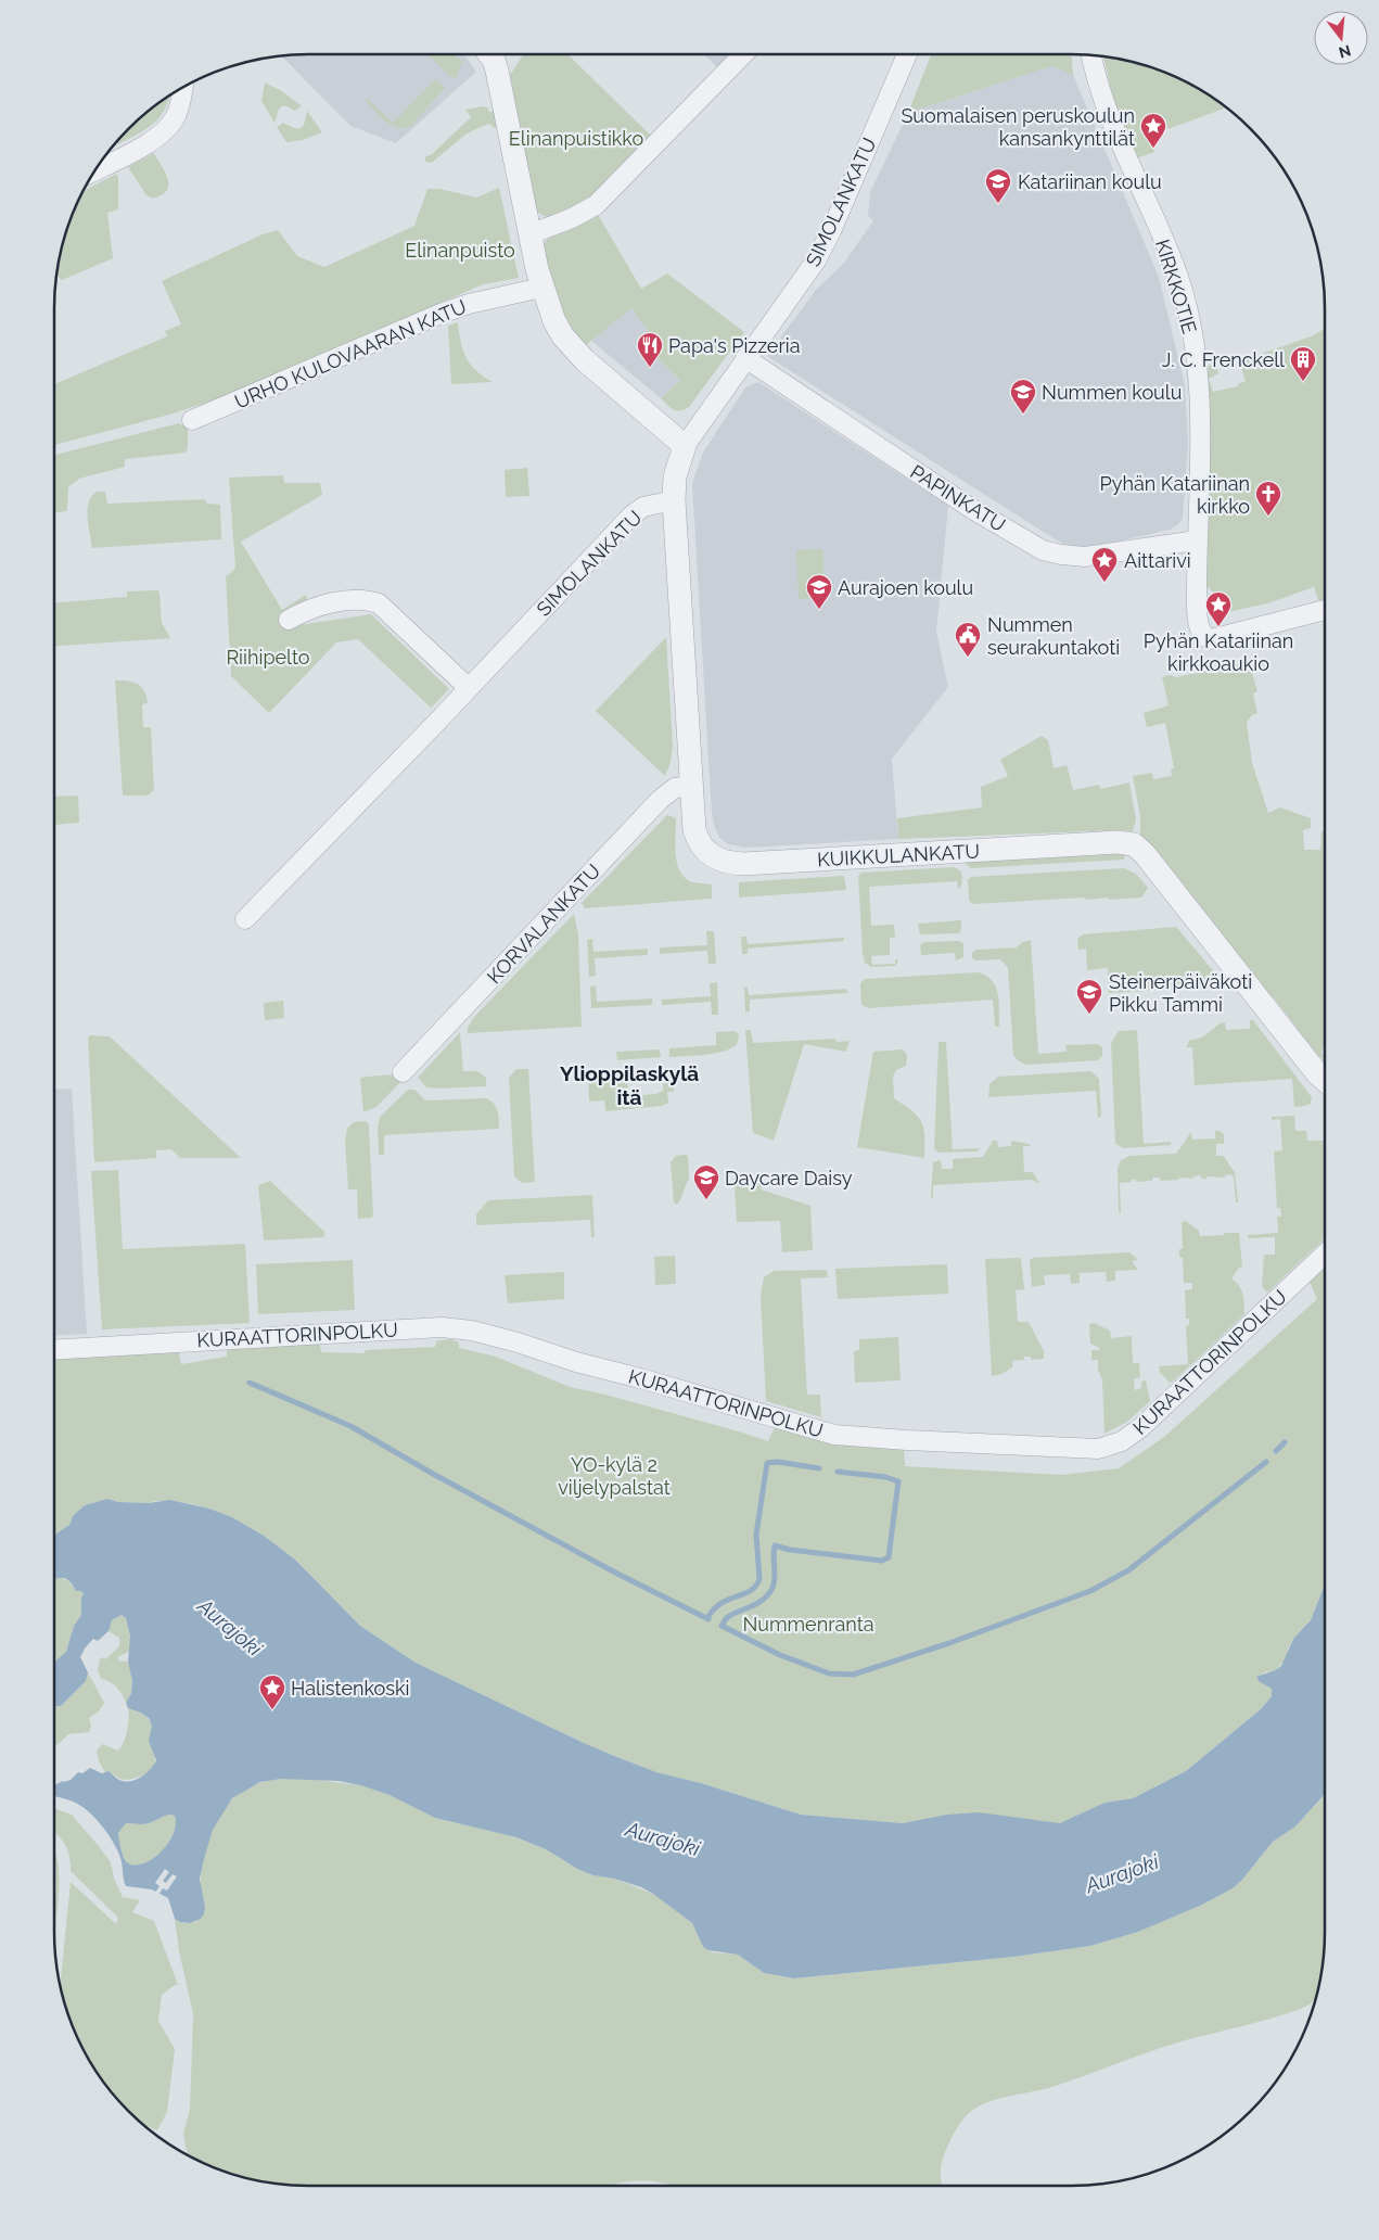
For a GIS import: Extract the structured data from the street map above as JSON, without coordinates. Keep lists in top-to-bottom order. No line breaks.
{"streets":{"street":["SIMOLANKATU","KIRKKOTIE","URHO KULOVAARAN KATU","PAPINKATU","KUIKKULANKATU","KORVALANKATU","KURAATTORINPOLKU"]},"crossings":[["SIMOLANKATU","PAPINKATU"],["SIMOLANKATU","KUIKKULANKATU"],["KIRKKOTIE","PAPINKATU"],["KUIKKULANKATU","KORVALANKATU"]],"districts":["Ylioppilaskylä itä"],"water":["Aurajoki"],"parks":["Elinanpuistikko","Elinanpuisto","Riihipelto","YO-kylä 2 viljelypalstat","Nummenranta"],"places":{"place":["Suomalaisen peruskoulun kansankynttilät","Aittarivi","Pyhän Katariinan kirkkoaukio","Halistenkoski"],"school or university":["Katariinan koulu","Nummen koulu","Aurajoen koulu","Steinerpäiväkoti Pikku Tammi","Daycare Daisy"],"restaurant":["Papa's Pizzeria"],"building":["J. C. Frenckell"],"church":["Pyhän Katariinan kirkko"],"public building":["Nummen seurakuntakoti"]},"north":"bottom"}
